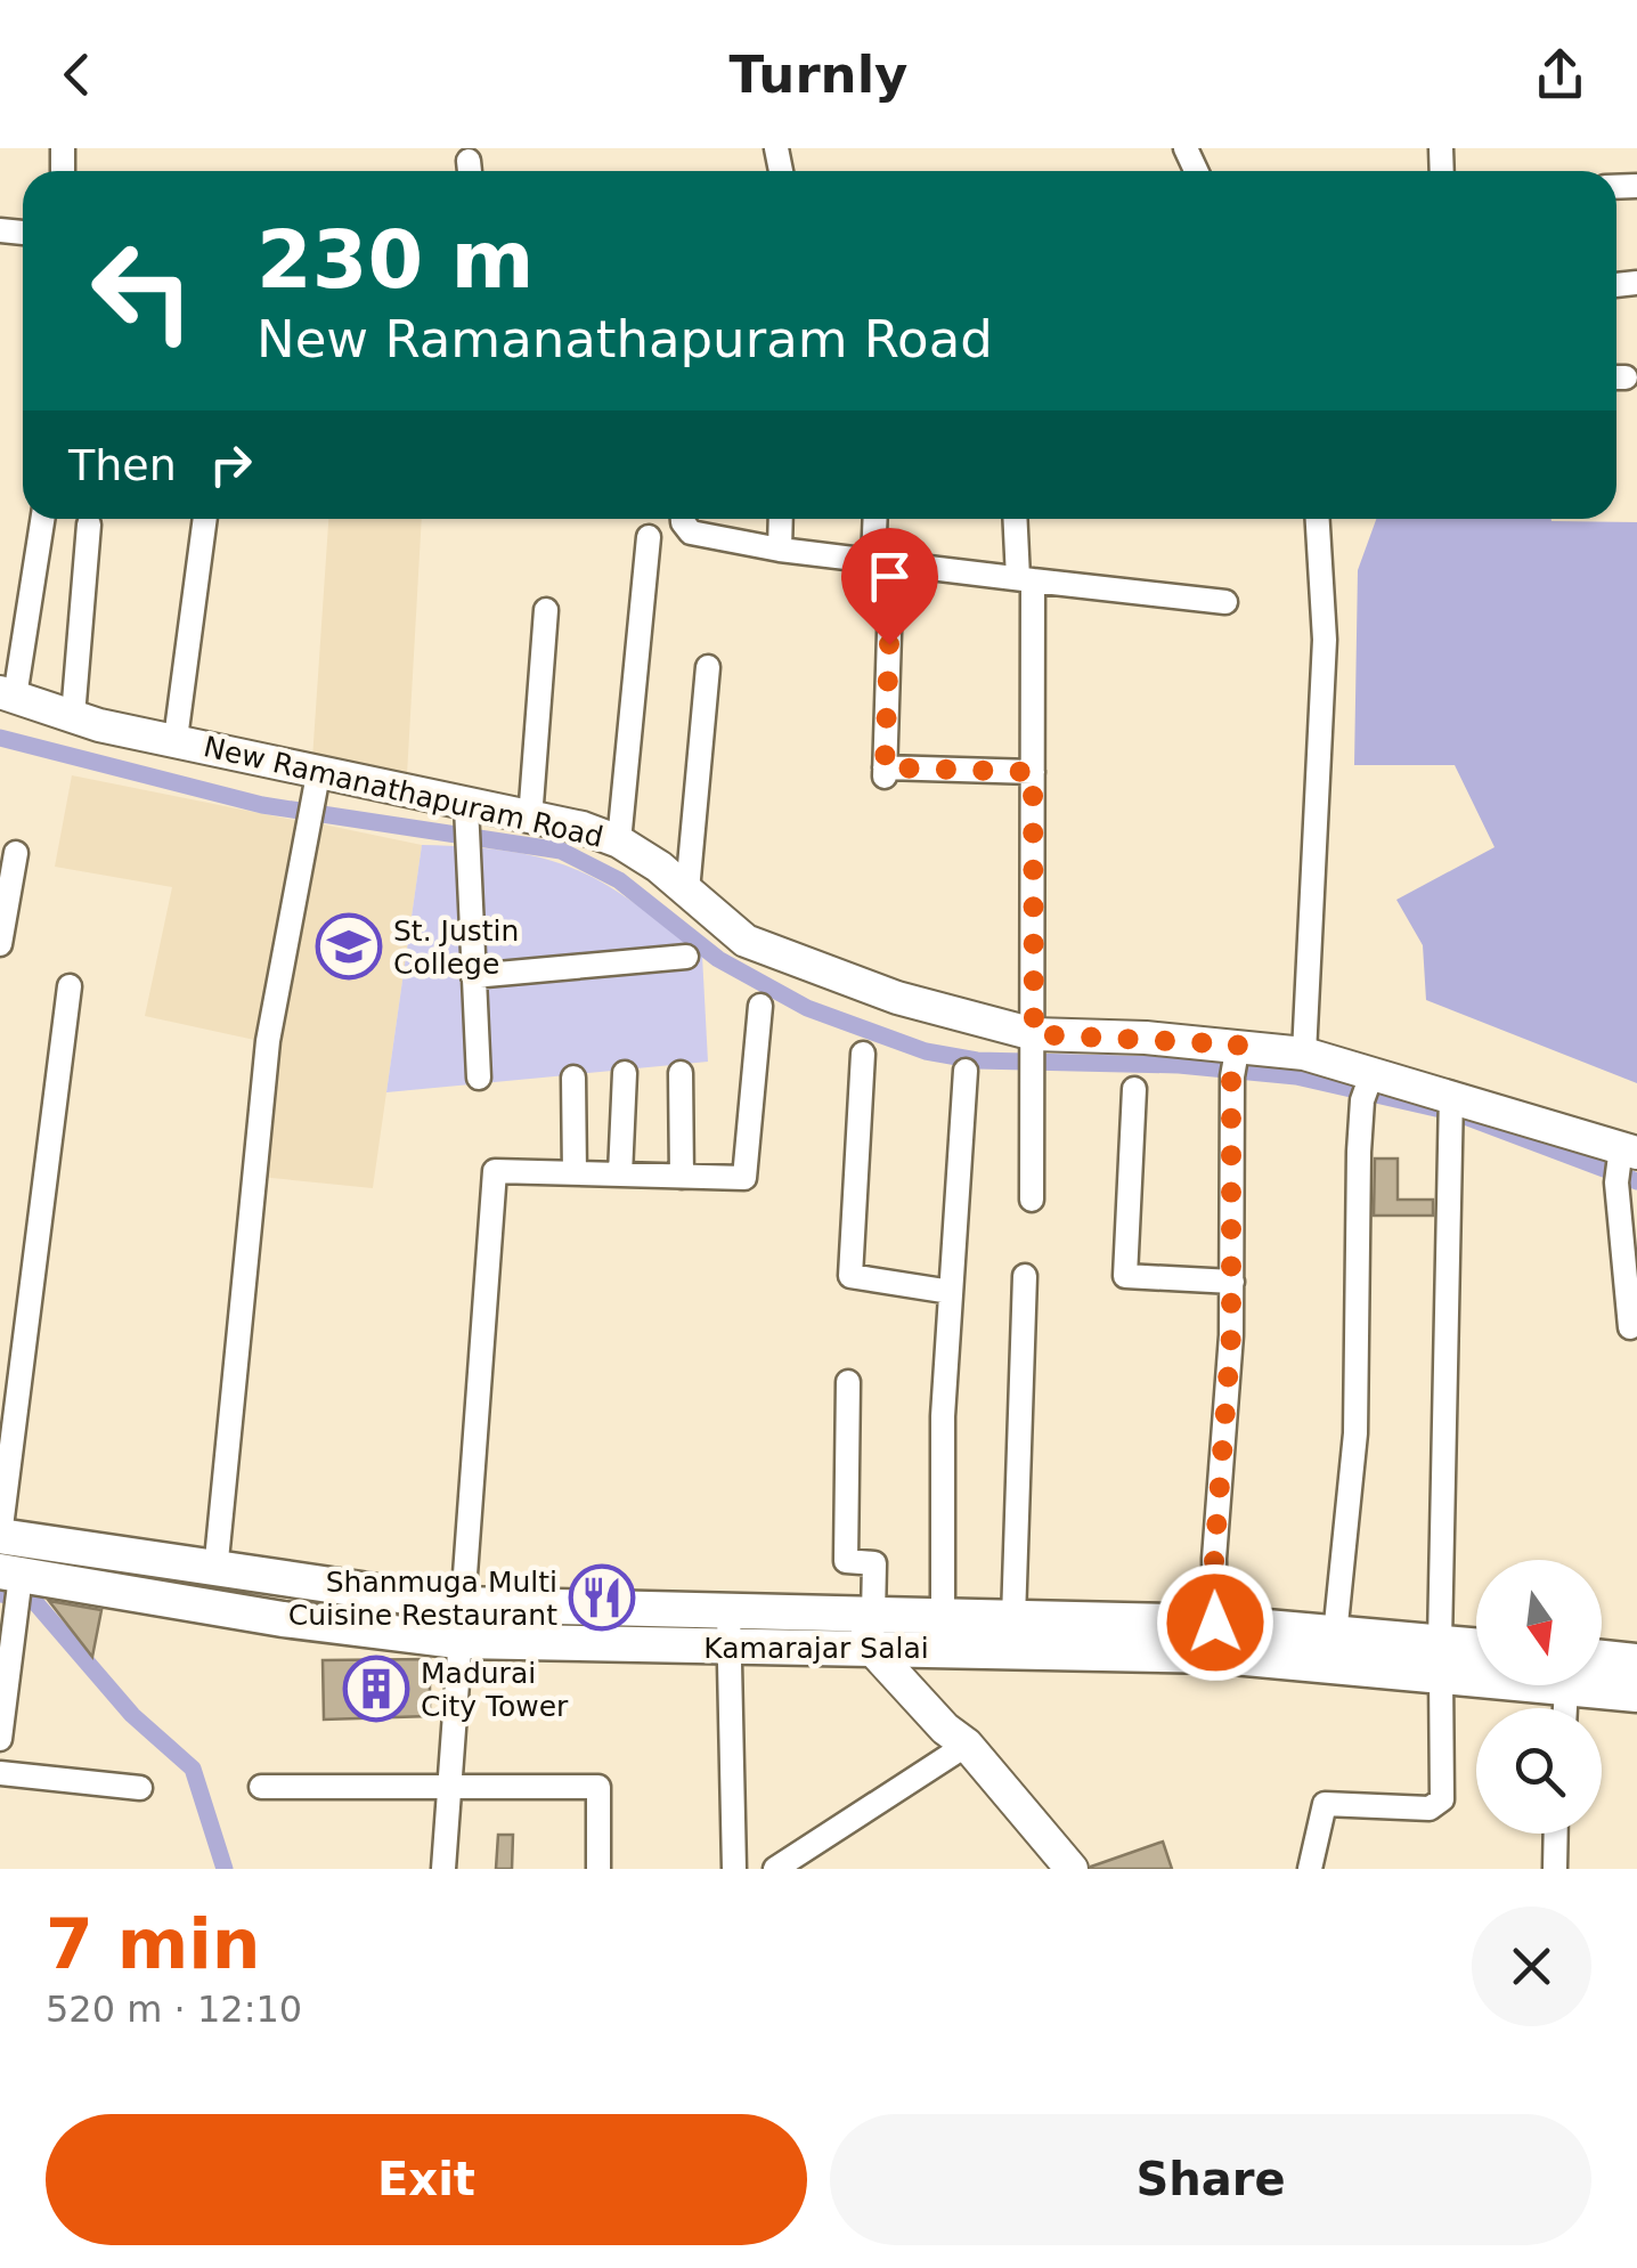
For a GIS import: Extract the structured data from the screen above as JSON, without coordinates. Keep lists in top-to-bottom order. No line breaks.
{"streets":{"highway":["Kamarajar Salai"],"main road":["New Ramanathapuram Road"]},"places":{"school or university":["St. Justin College"],"restaurant":["Shanmuga Multi Cuisine Restaurant"],"building":["Madurai City Tower"]},"north":"bottom","page":{"header":"Turnly","turn":["230 m","New Ramanathapuram Road"],"then":"Then","heading":["7 min","520 m · 12:10"],"buttons":["Exit","Share"]}}
